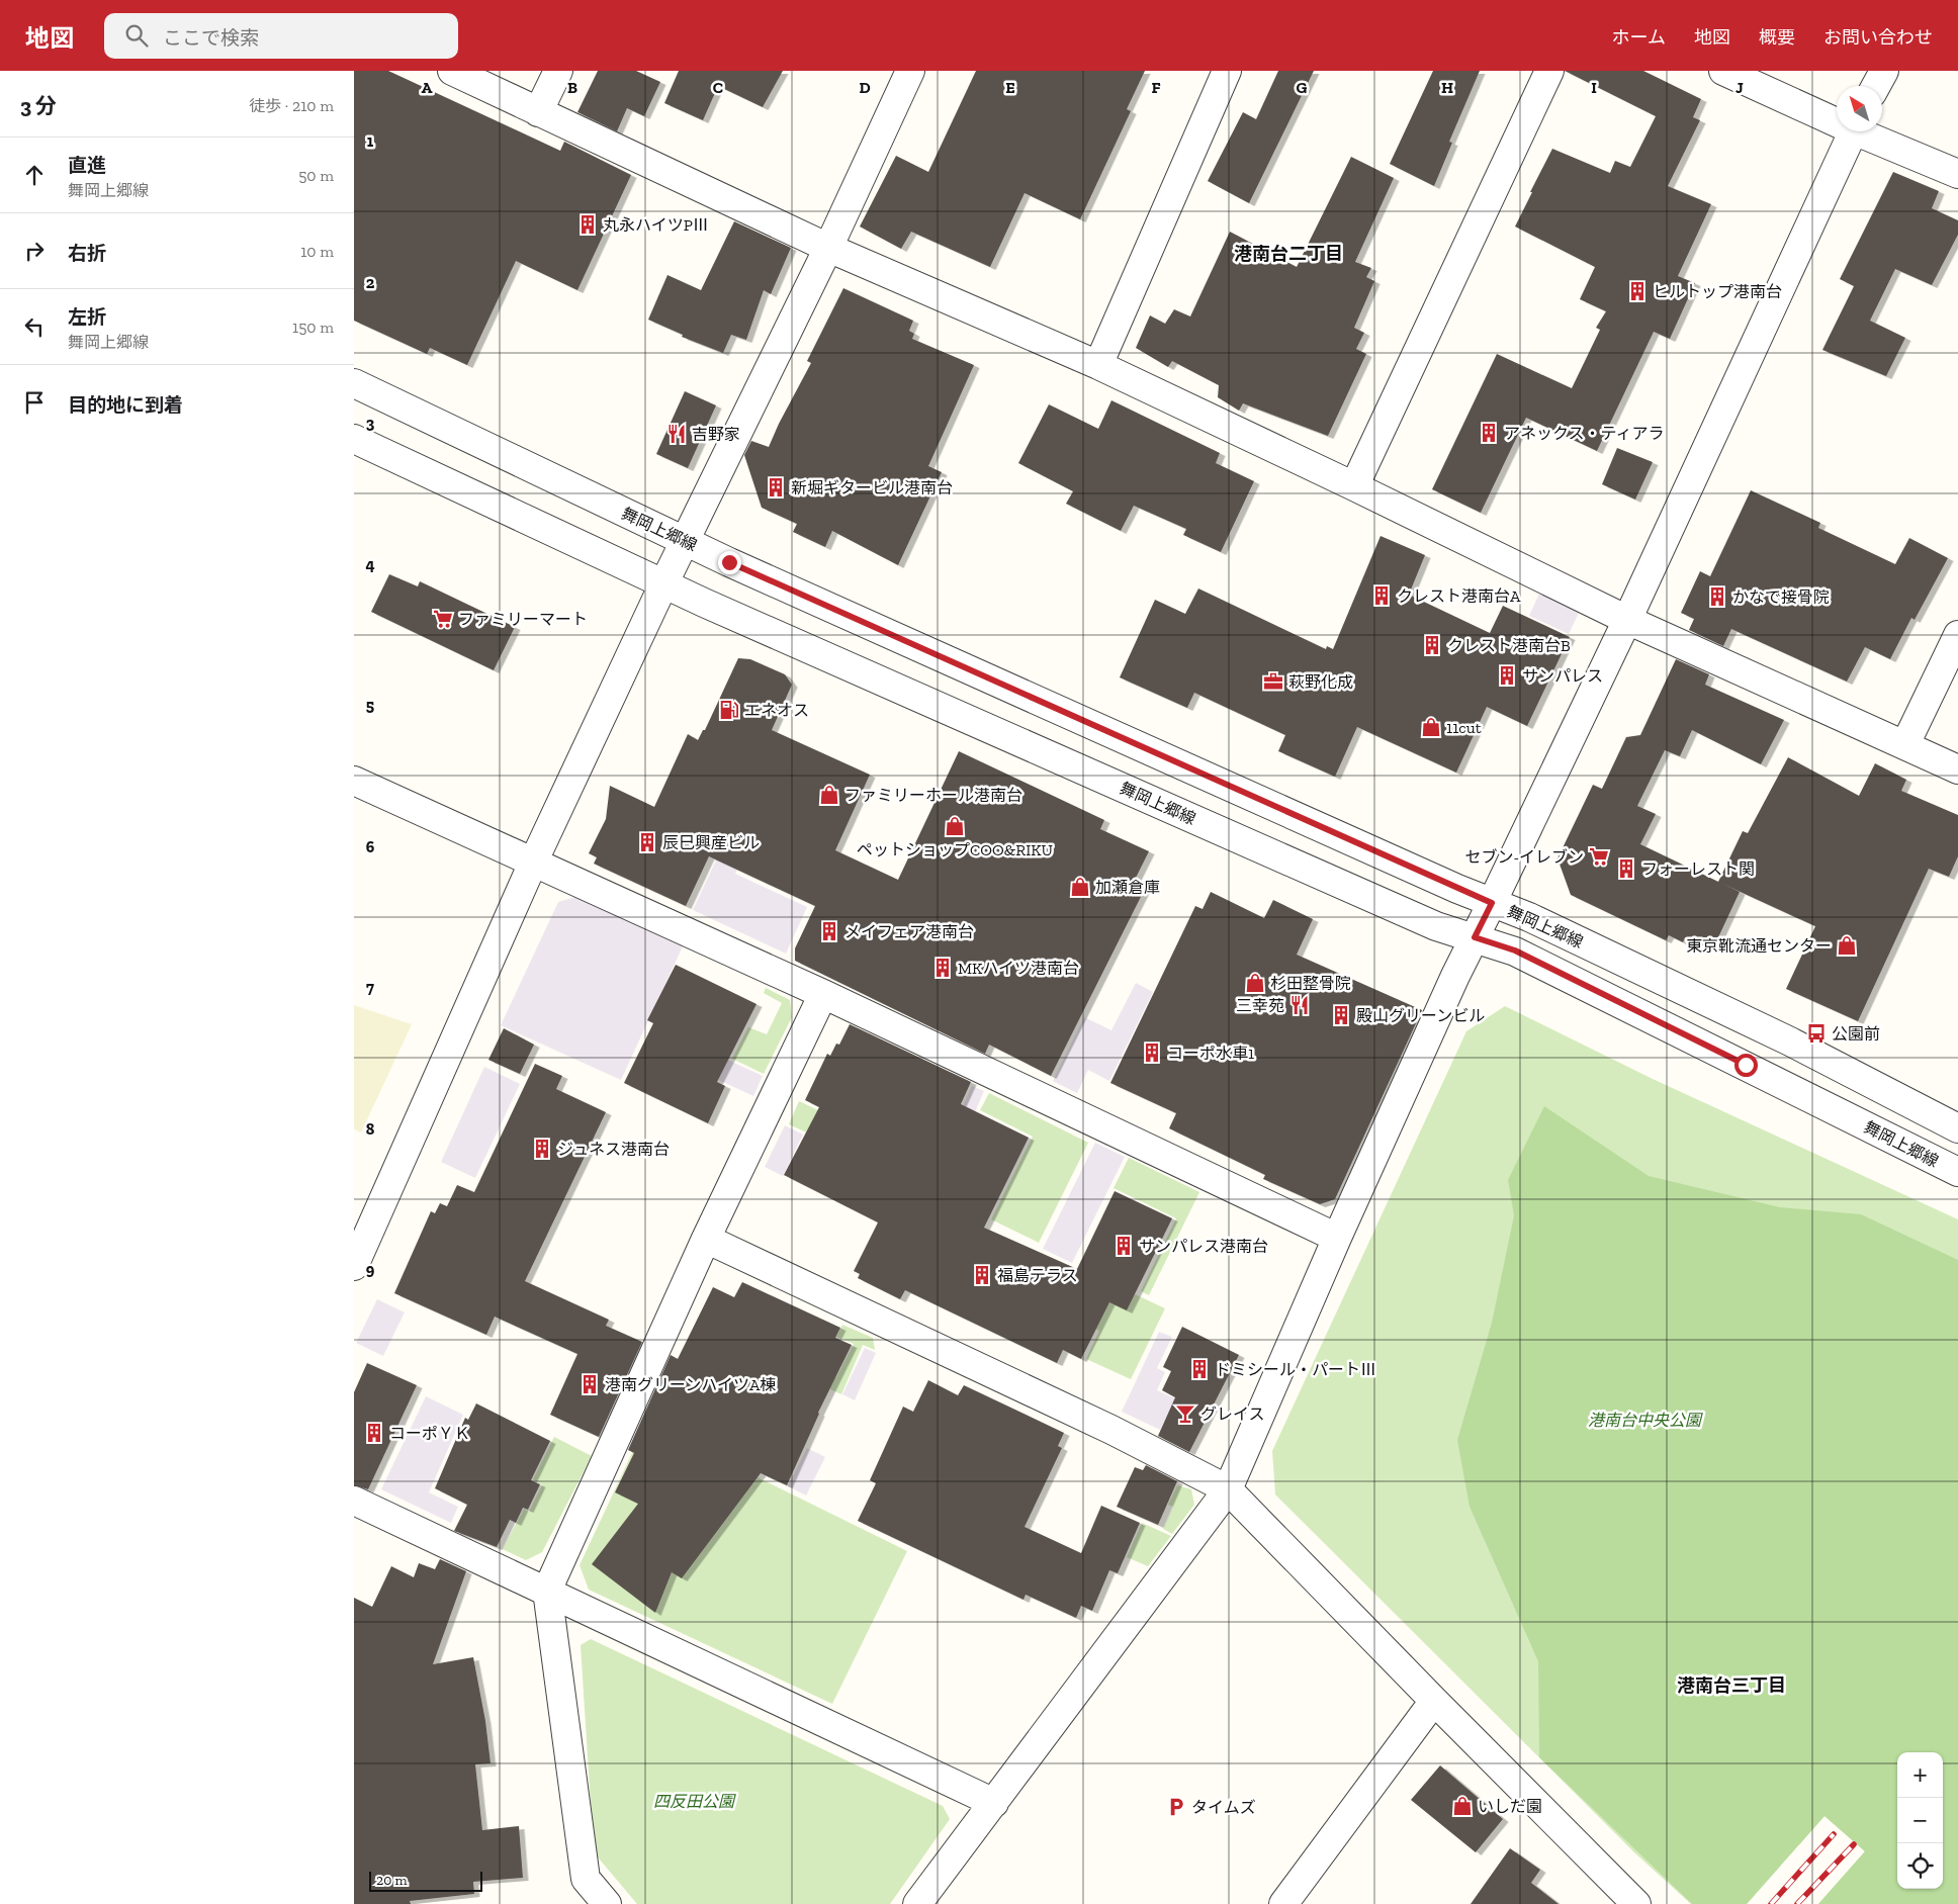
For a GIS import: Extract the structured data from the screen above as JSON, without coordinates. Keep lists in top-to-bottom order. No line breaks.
{"streets":{"street":["舞岡上郷線"]},"districts":["港南台二丁目","港南台三丁目"],"parks":["港南台中央公園","四反田公園"],"places":{"building":["丸永ハイツPⅢ","ヒルトップ港南台","アネックス・ティアラ","新堀ギタービル港南台","クレスト港南台A","かなで接骨院","クレスト港南台B","サンパレス","辰巳興産ビル","フォーレスト関","メイフェア港南台","MKハイツ港南台","殿山グリーンビル","コーポ水車1","ジュネス港南台","サンパレス港南台","福島テラス","ドミシール・パートⅢ","港南グリーンハイツA棟","コーポＹＫ"],"restaurant":["吉野家","三幸苑"],"supermarket":["ファミリーマート","セブン-イレブン"],"office":["萩野化成"],"fuel station":["エネオス"],"shop":["11cut","ファミリーホール港南台","ペットショップCOO&RIKU","加瀬倉庫","東京靴流通センター","杉田整骨院","いしだ園"],"bus stop":["公園前"],"bar":["グレイス"],"parking":["タイムズ"]},"scale_bar":"20 m","north":"top left","page":{"header":"地図","search":"ここで検索","nav":["ホーム","地図","概要","お問い合わせ"],"heading":["3 分","徒歩 · 210 m"],"list":[["直進","舞岡上郷線","50 m"],["右折","10 m"],["左折","舞岡上郷線","150 m"],"目的地に到着"],"map_buttons":["+","−"],"scale":"20 m"},"grid":{"columns":["A","B","C","D","E","F","G","H","I","J"],"rows":["1","2","3","4","5","6","7","8","9"]}}
